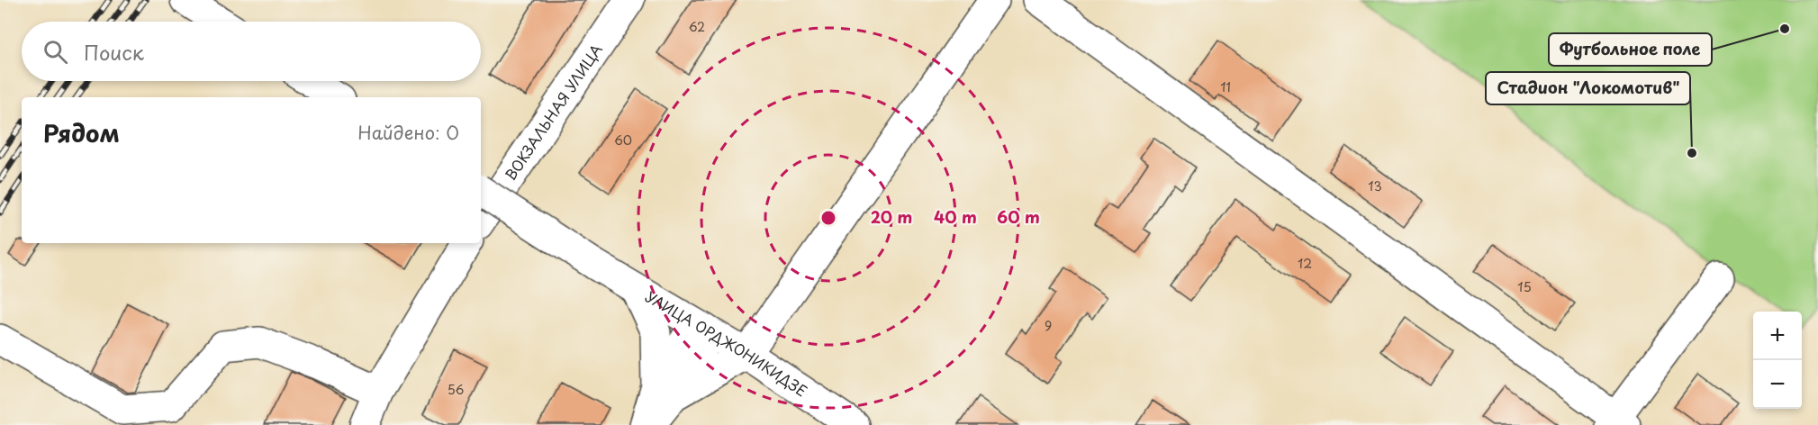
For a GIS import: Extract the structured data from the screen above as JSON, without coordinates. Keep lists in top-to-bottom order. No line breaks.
{"streets":{"street":["ВОКЗАЛЬНАЯ УЛИЦА","УЛИЦА ОРДЖОНИКИДЗЕ"]},"places":["Футбольное поле","Стадион \"Локомотив\""],"house_numbers":["62","11","60","13","12","15","9","56"],"page":{"search":"Поиск","heading":["Рядом","Найдено: 0"],"map_buttons":["+","−"]},"rings":["20 m","40 m","60 m"]}
